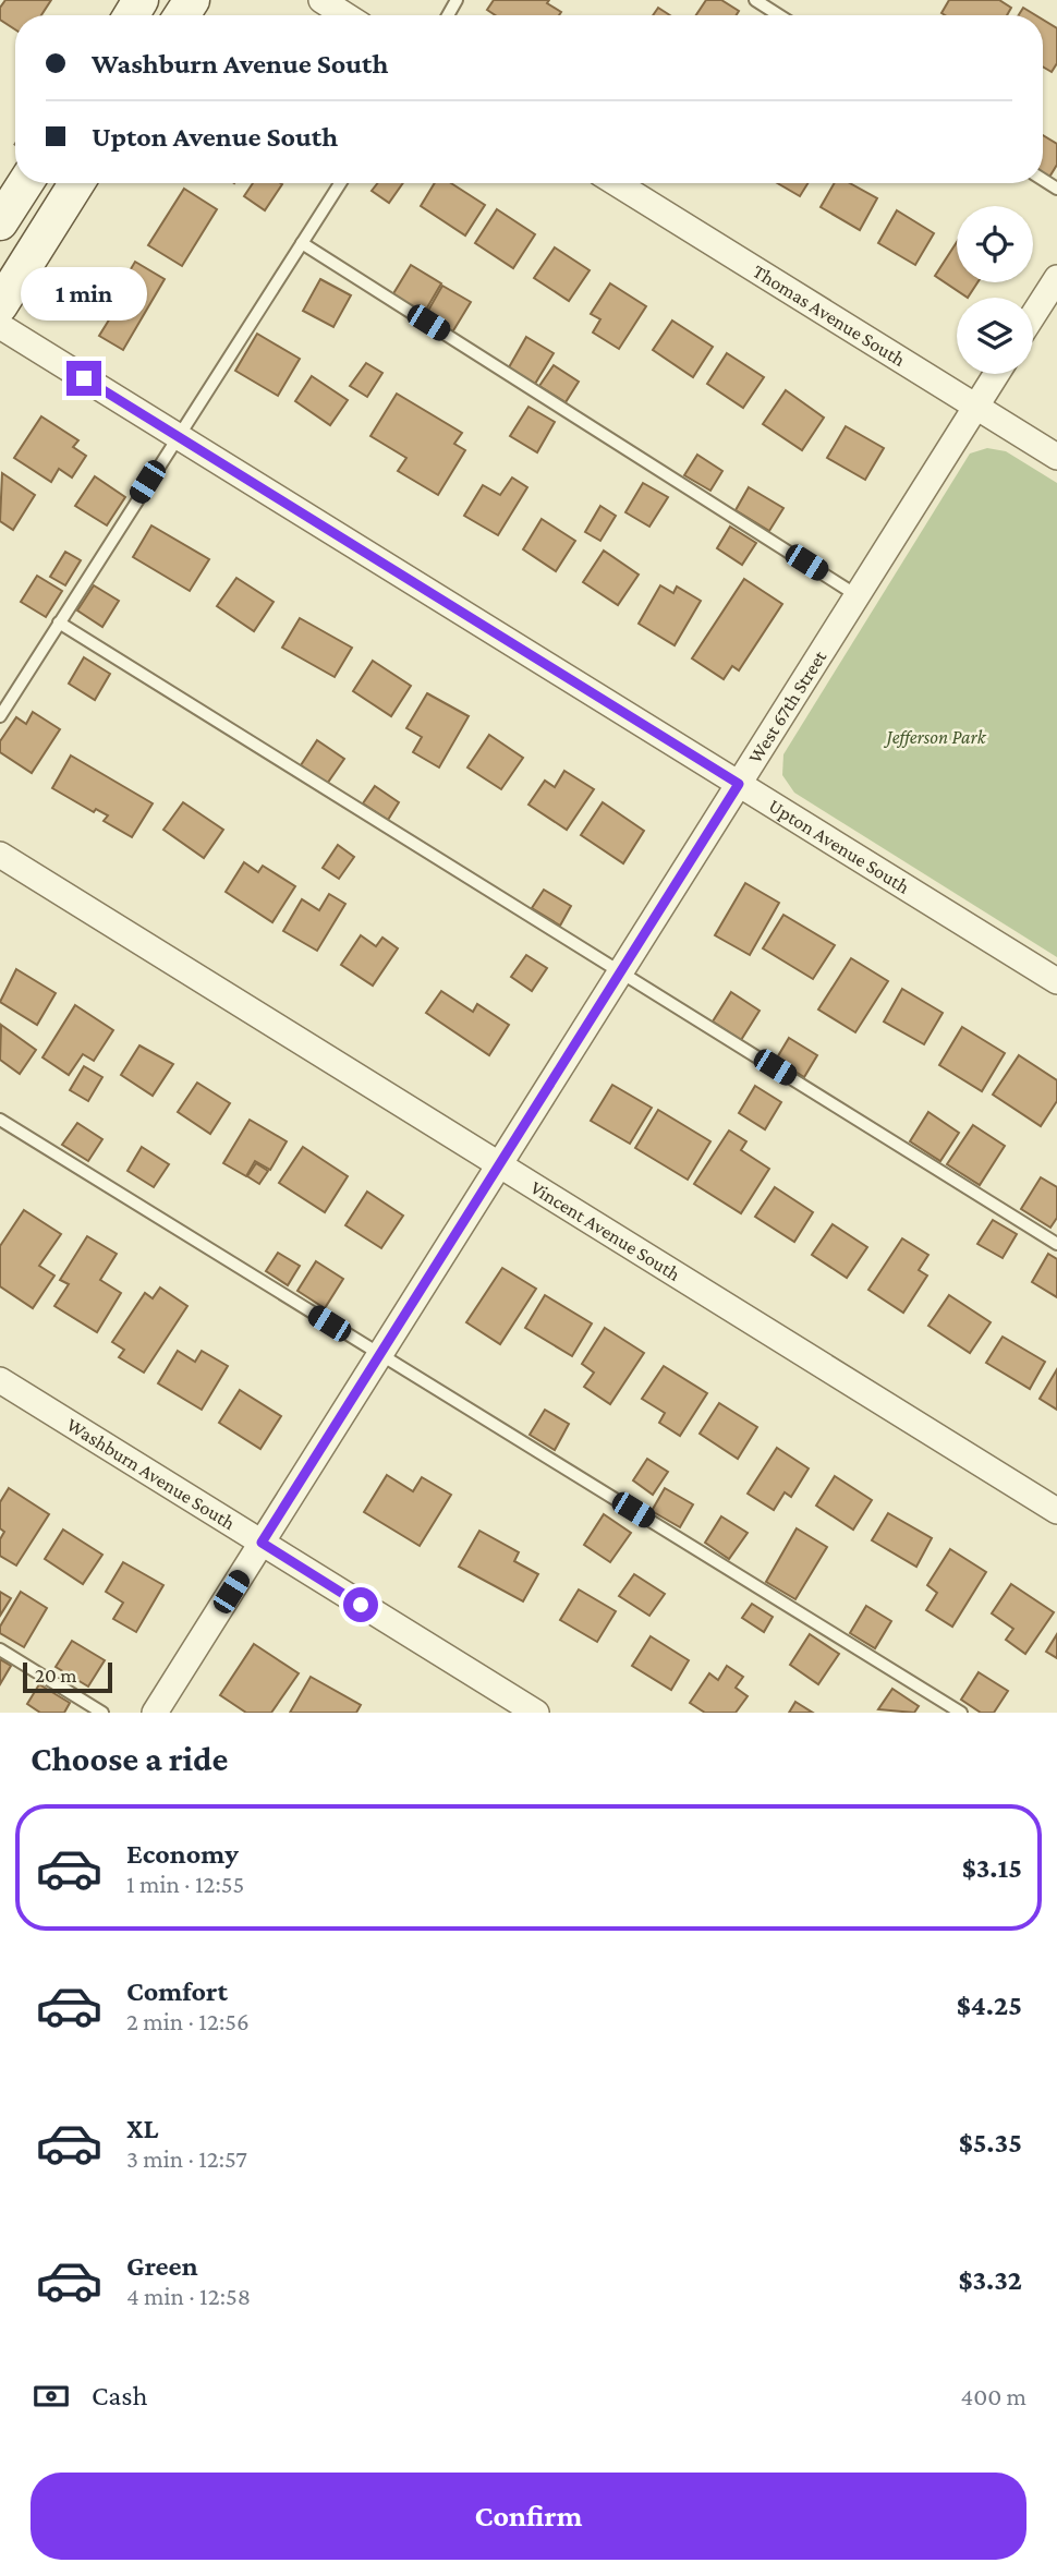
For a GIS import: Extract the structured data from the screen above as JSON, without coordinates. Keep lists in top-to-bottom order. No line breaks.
{"streets":{"street":["Thomas Avenue South","West 67th Street","Upton Avenue South","Vincent Avenue South","Washburn Avenue South"]},"crossings":[["Thomas Avenue South","West 67th Street"],["West 67th Street","Upton Avenue South"],["West 67th Street","Vincent Avenue South"],["West 67th Street","Washburn Avenue South"]],"parks":["Jefferson Park"],"scale_bar":"20 m","page":{"banner":["Washburn Avenue South","Upton Avenue South"],"bubble":"1 min","scale":"20 m","heading":"Choose a ride","list":[{"name":"Economy","note":"1 min · 12:55","value":"$3.15"},{"name":"Comfort","note":"2 min · 12:56","value":"$4.25"},{"name":"XL","note":"3 min · 12:57","value":"$5.35"},{"name":"Green","note":"4 min · 12:58","value":"$3.32"}],"pay":["Cash","400 m"],"buttons":"Confirm"}}
